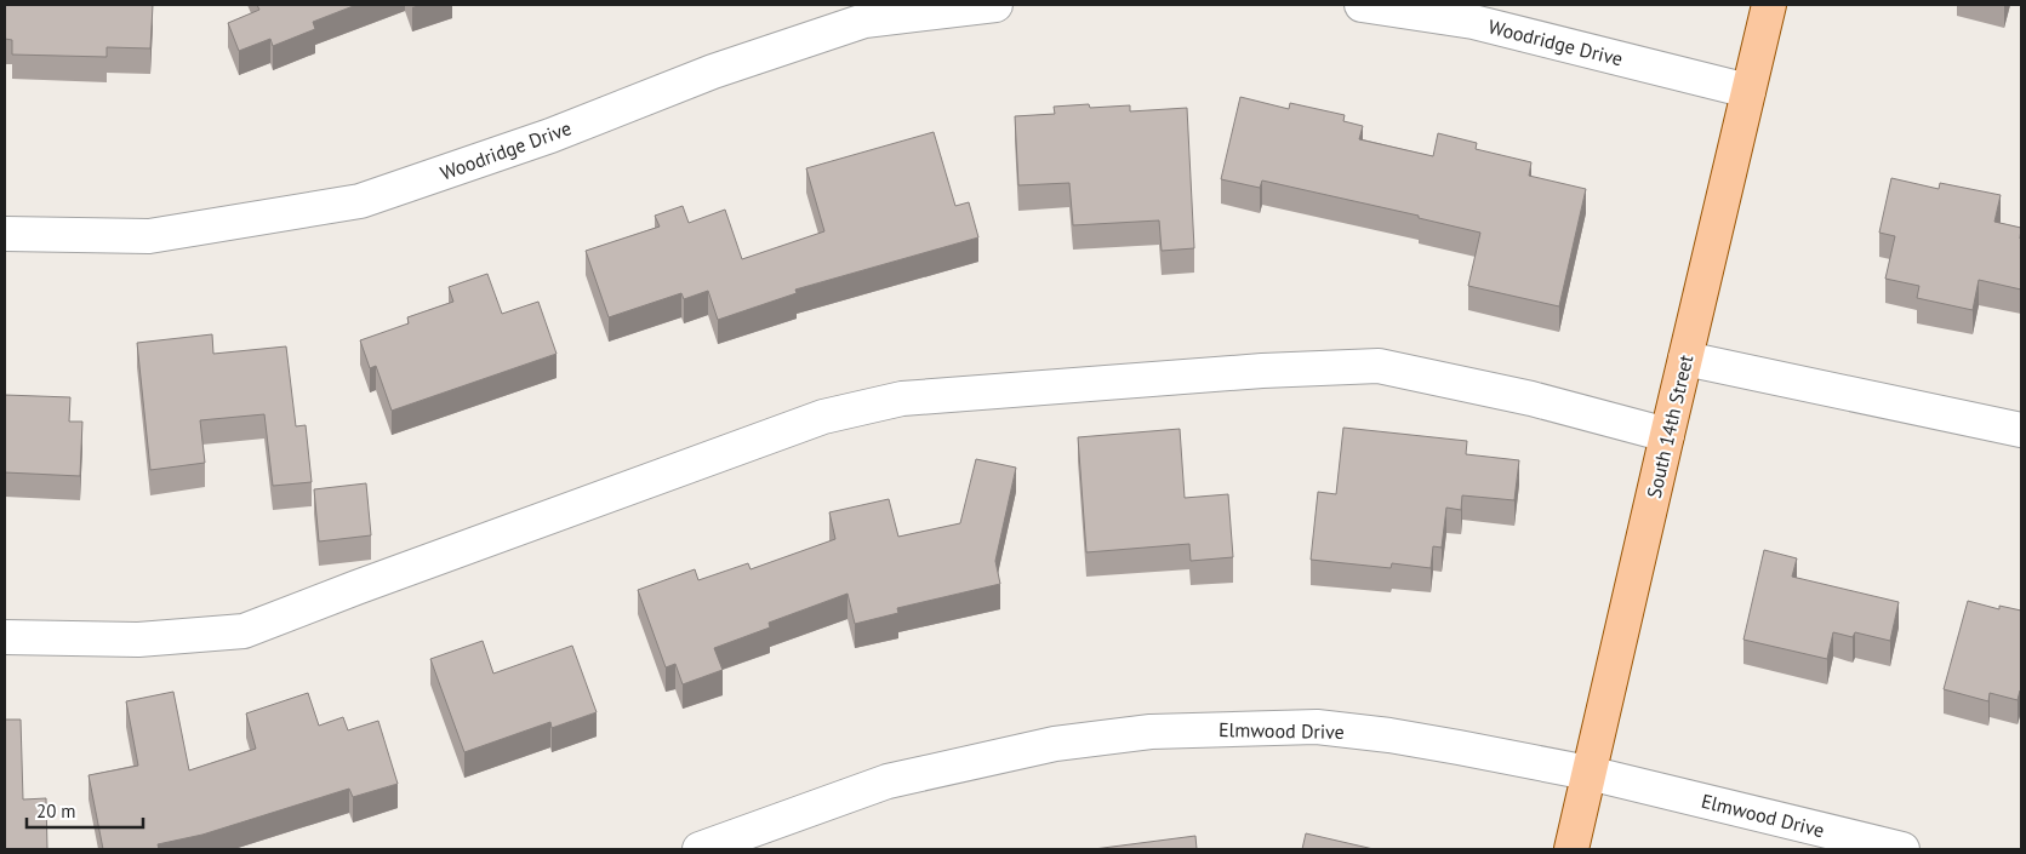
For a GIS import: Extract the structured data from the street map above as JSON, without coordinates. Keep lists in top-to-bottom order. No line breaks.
{"streets":{"main road":["South 14th Street"],"street":["Woodridge Drive","Elmwood Drive"]},"crossings":[["Woodridge Drive","South 14th Street"],["South 14th Street","Elmwood Drive"]],"scale_bar":"20 m"}
